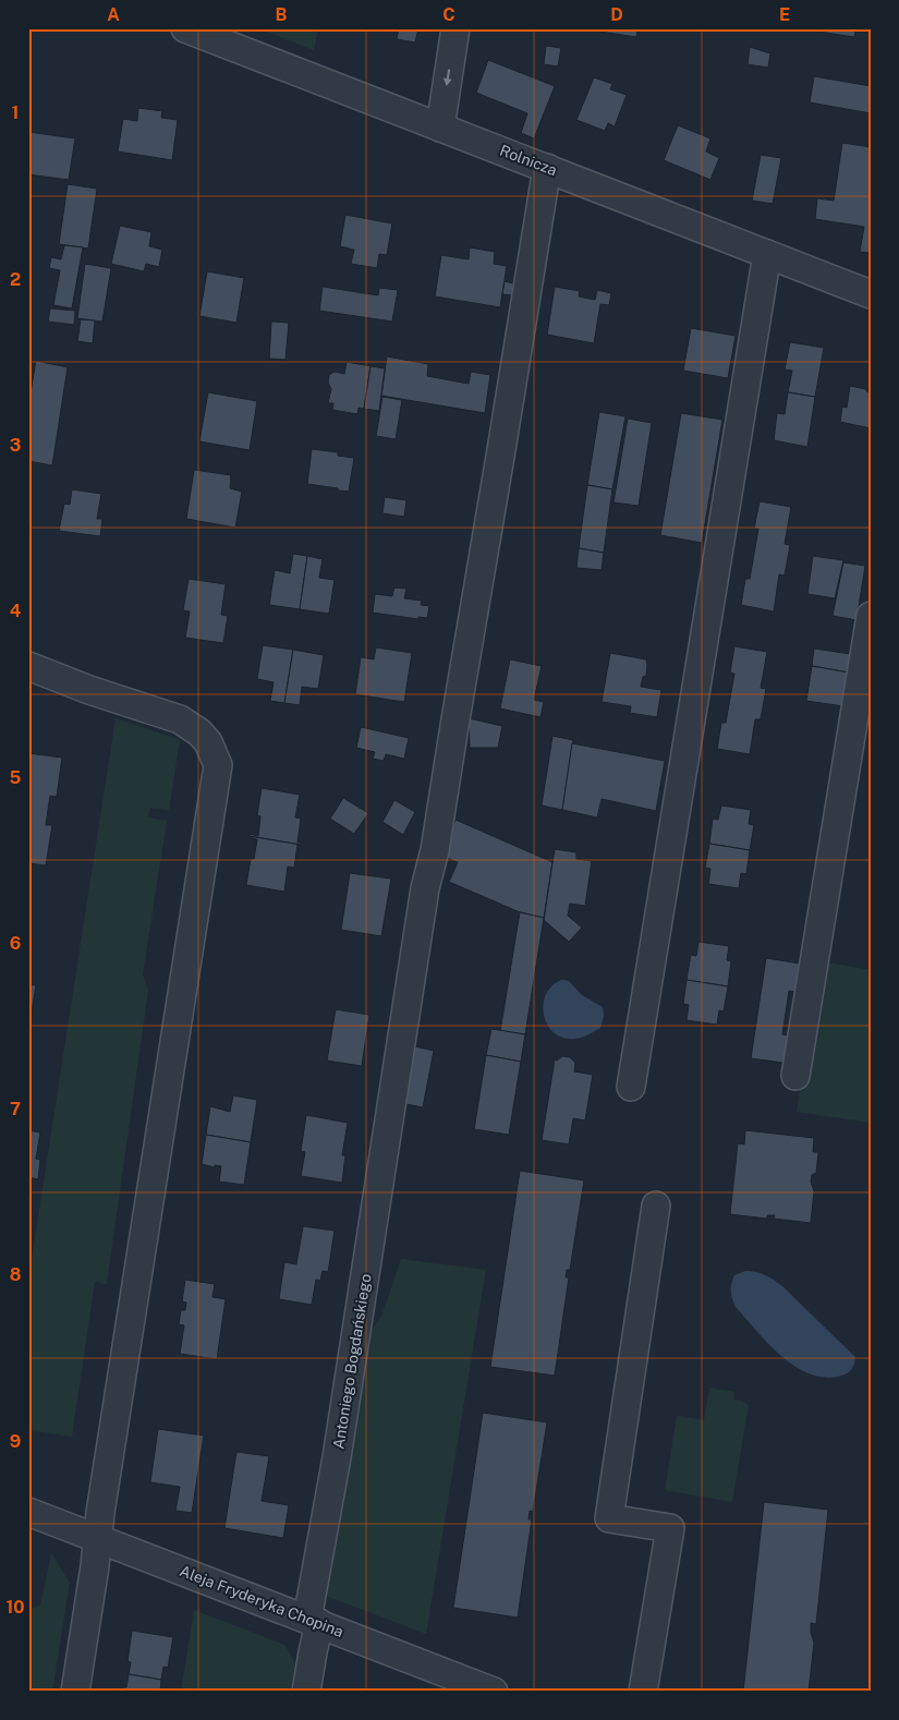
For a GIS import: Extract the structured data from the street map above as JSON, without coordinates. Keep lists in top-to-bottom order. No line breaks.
{"streets":{"street":["Rolnicza","Antoniego Bogdańskiego","Aleja Fryderyka Chopina"]},"crossings":[["Rolnicza","Antoniego Bogdańskiego"],["Antoniego Bogdańskiego","Aleja Fryderyka Chopina"]],"grid":{"columns":["A","B","C","D","E"],"rows":["1","2","3","4","5","6","7","8","9","10"]}}
